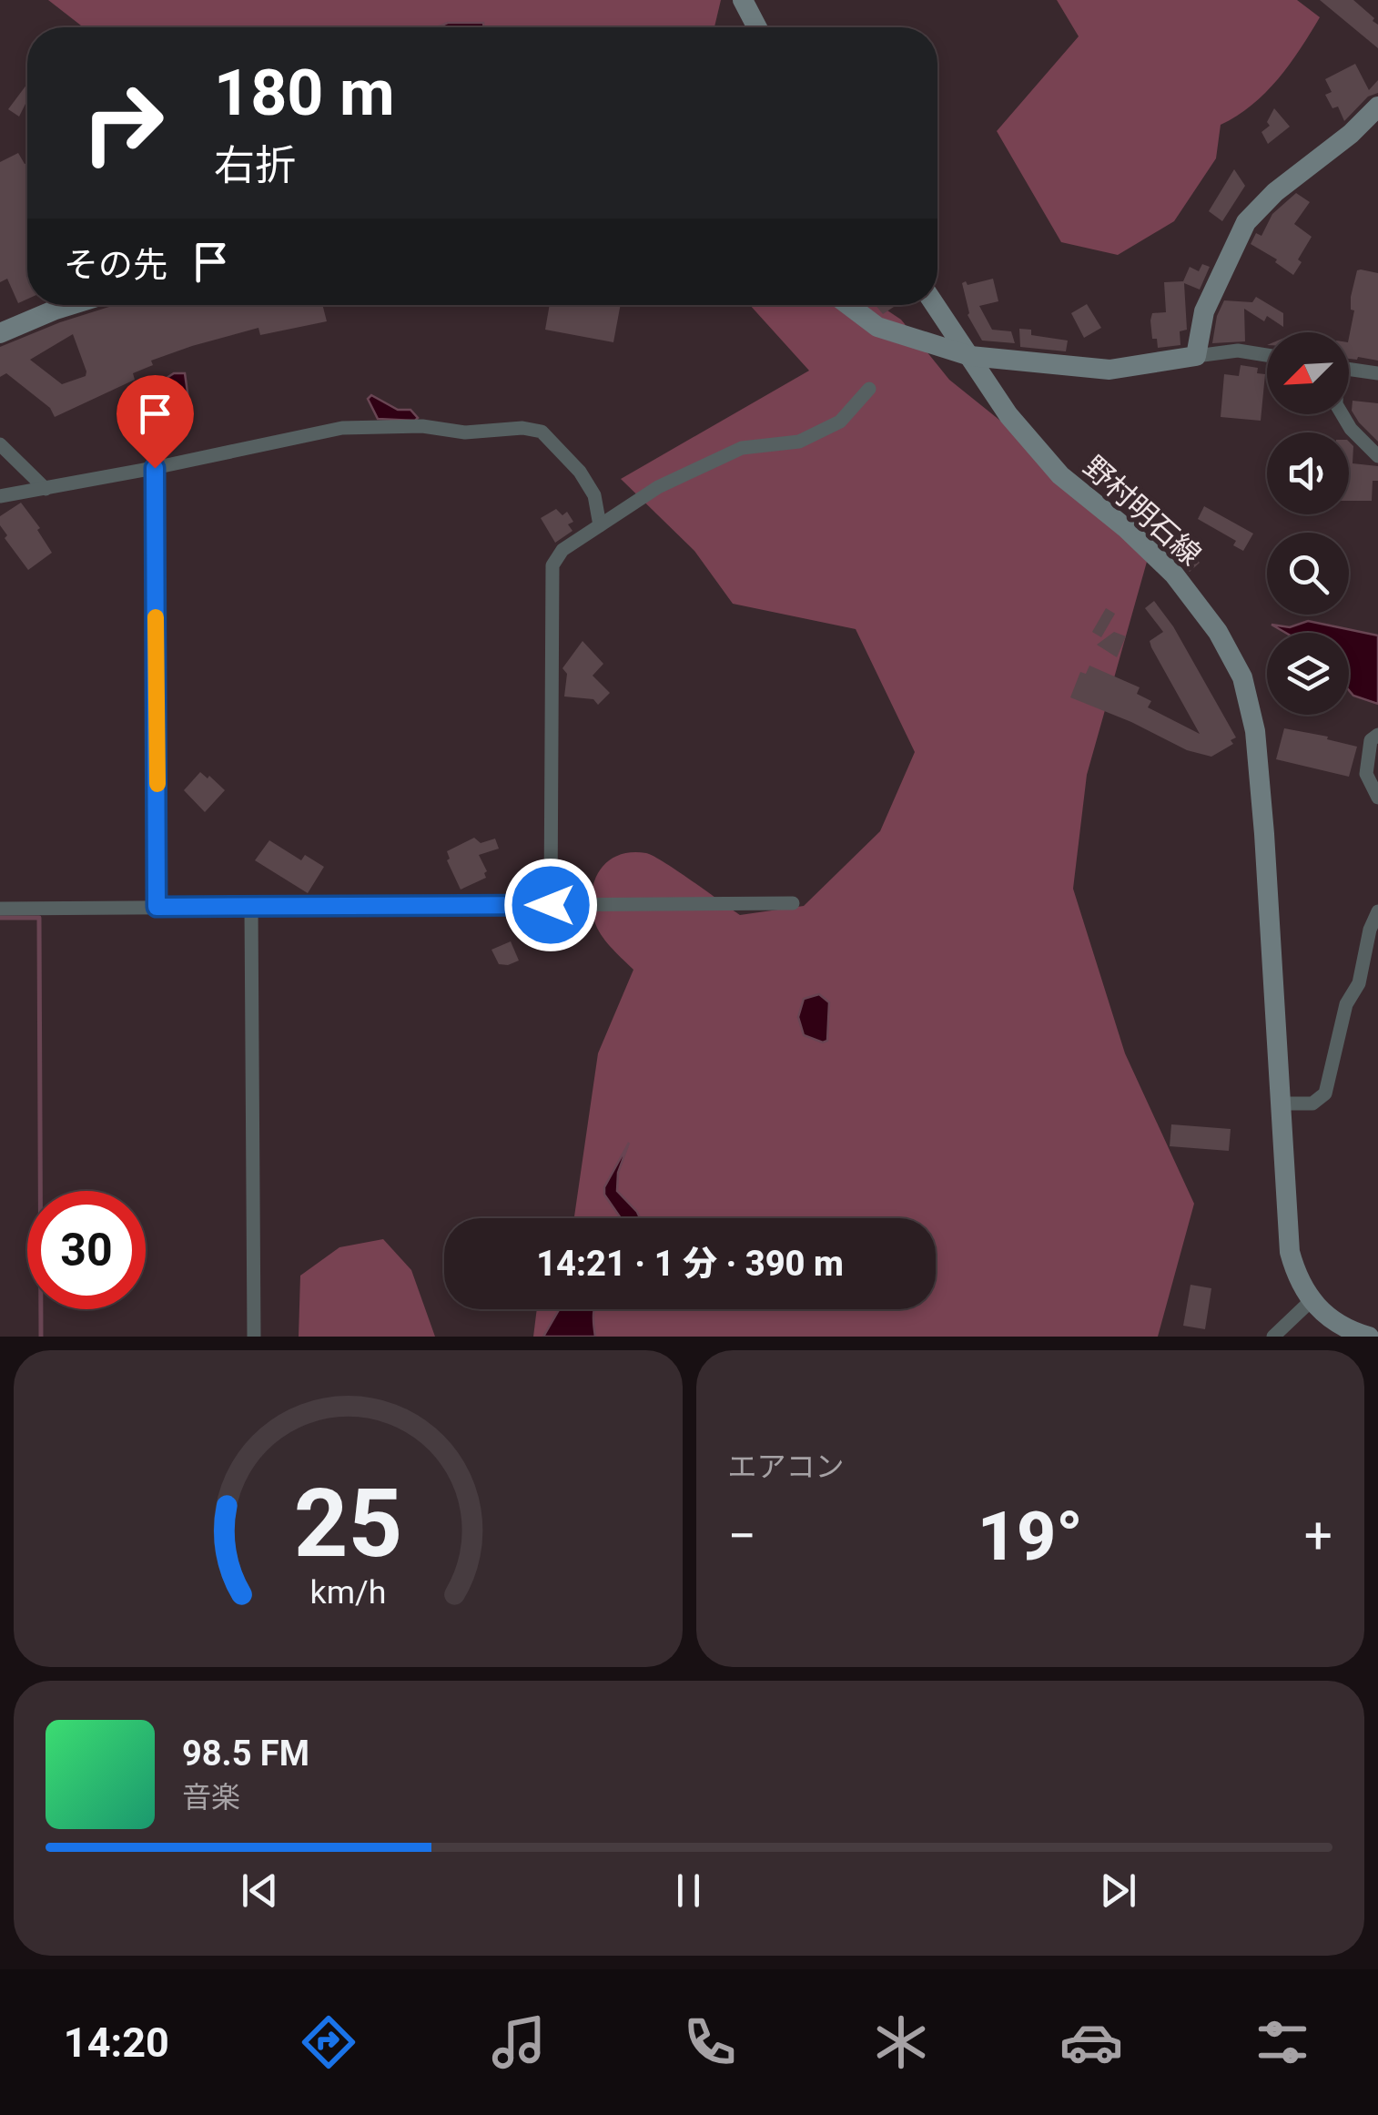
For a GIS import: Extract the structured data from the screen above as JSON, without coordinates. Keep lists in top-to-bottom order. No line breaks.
{"streets":{"main road":["野村明石線"]},"north":"bottom left","page":{"turn":["180 m","右折"],"then":"その先","limit":"30","trip":"14:21 · 1 分 · 390 m","tile":"エアコン","heat":["−","19°","+"],"song":["98.5 FM","音楽"],"tabs":"14:20","gauge":["25","km/h"]}}
